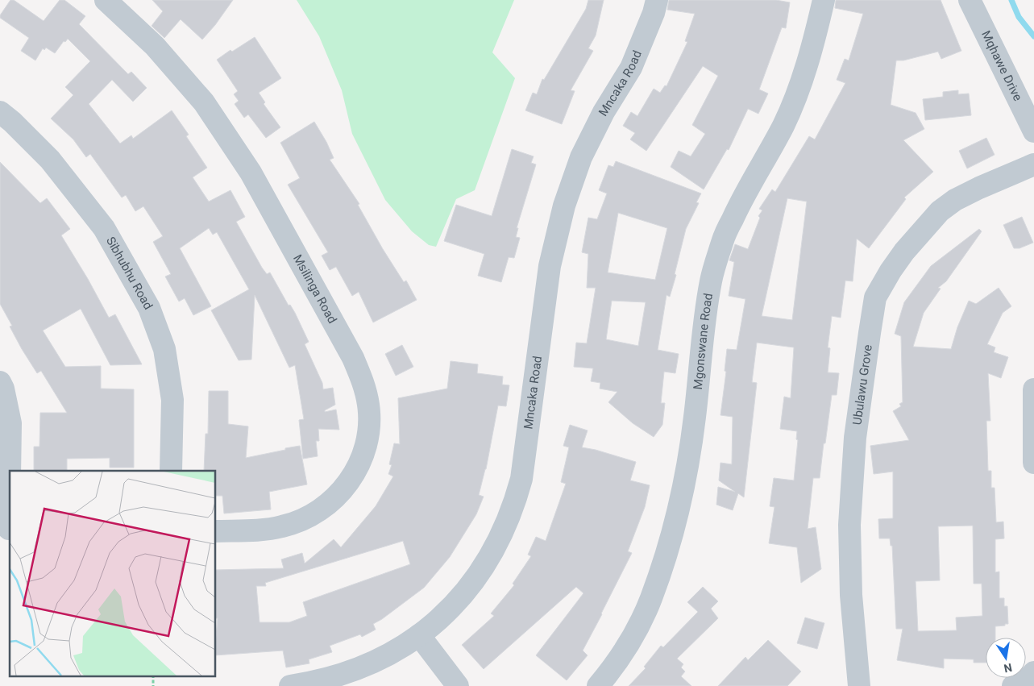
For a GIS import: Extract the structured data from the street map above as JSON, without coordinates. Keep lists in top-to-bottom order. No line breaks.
{"streets":{"street":["Mqhawe Drive","Mncaka Road","Sibhubhu Road","Msilinga Road","Mgonswane Road","Ubulawu Grove"]},"north":"bottom"}
